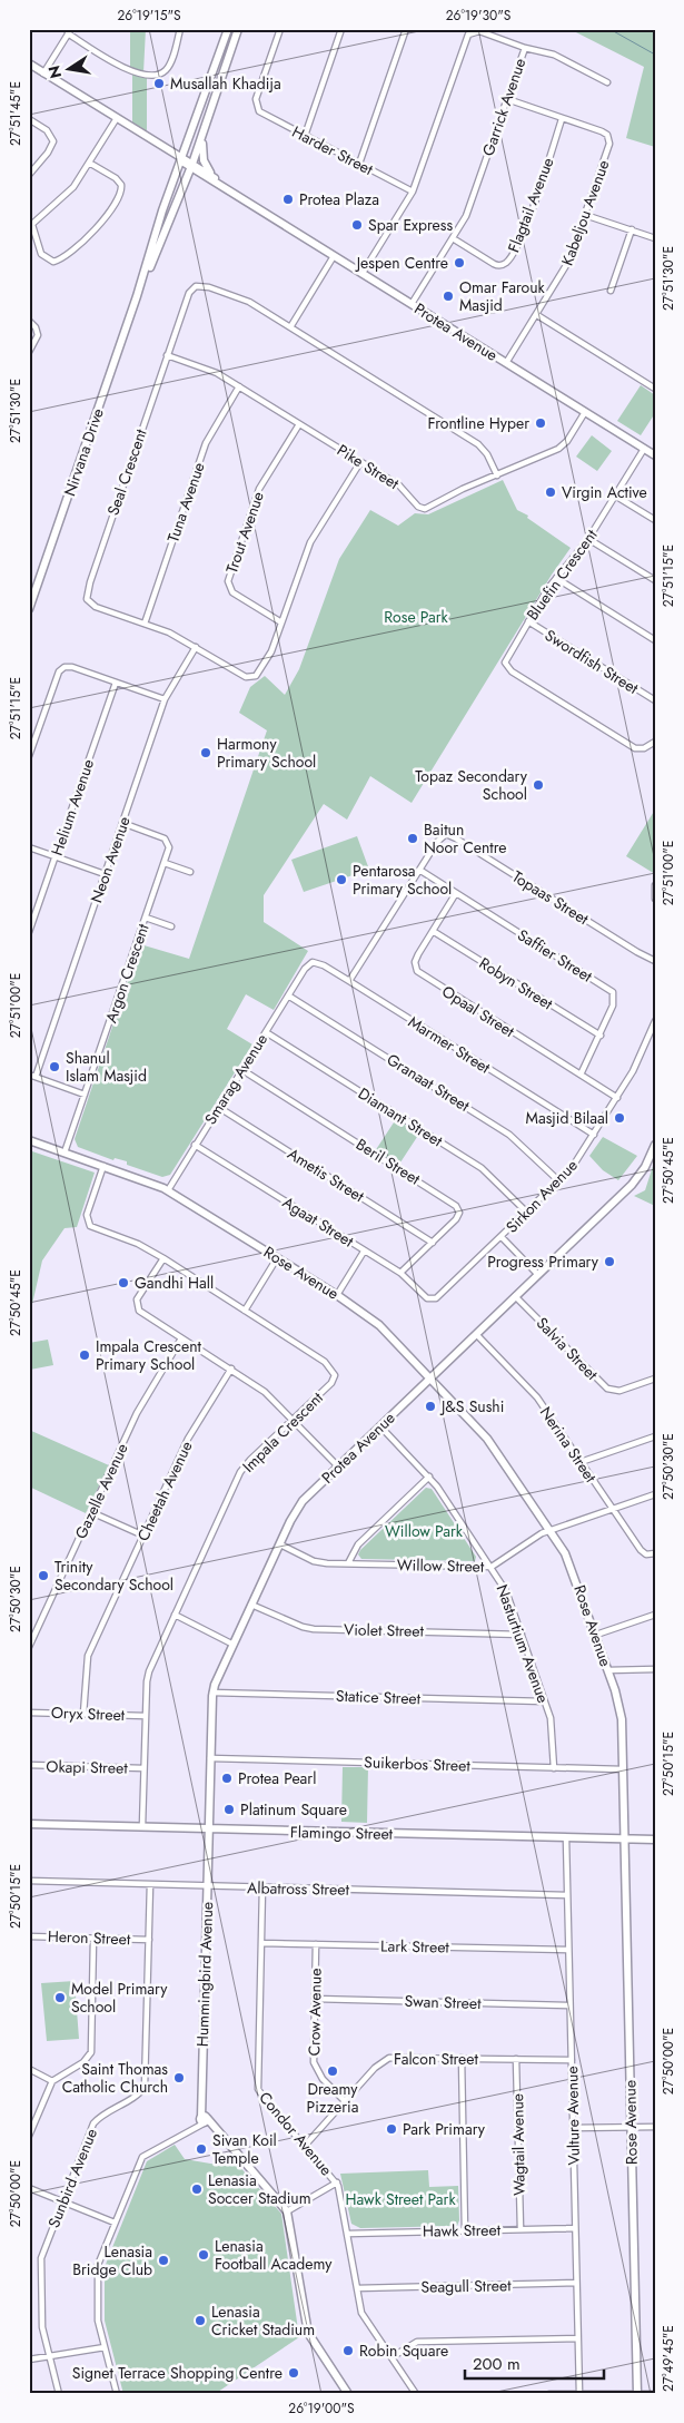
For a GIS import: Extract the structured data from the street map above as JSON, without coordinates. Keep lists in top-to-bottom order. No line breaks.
{"streets":{"street":["Garrick Avenue","Harder Street","Flagtail Avenue","Kabeljou Avenue","Protea Avenue","Nirvana Drive","Pike Street","Seal Crescent","Tuna Avenue","Trout Avenue","Bluefin Crescent","Swordfish Street","Helium Avenue","Neon Avenue","Topaas Street","Saffier Street","Argon Crescent","Robyn Street","Opaal Street","Marmer Street","Smarag Avenue","Granaat Street","Diamant Street","Beril Street","Ametis Street","Sirkon Avenue","Agaat Street","Rose Avenue","Salvia Street","Impala Crescent","Nerina Street","Gazelle Avenue","Cheetah Avenue","Willow Street","Violet Street","Nasturtium Avenue","Statice Street","Oryx Street","Suikerbos Street","Okapi Street","Flamingo Street","Albatross Street","Heron Street","Lark Street","Hummingbird Avenue","Swan Street","Crow Avenue","Falcon Street","Vulture Avenue","Condor Avenue","Wagtail Avenue","Sunbird Avenue","Hawk Street","Seagull Street"]},"crossings":[["Garrick Avenue","Harder Street"],["Garrick Avenue","Flagtail Avenue"],["Garrick Avenue","Protea Avenue"],["Flagtail Avenue","Kabeljou Avenue"],["Kabeljou Avenue","Protea Avenue"],["Protea Avenue","Nirvana Drive"],["Protea Avenue","Pike Street"],["Protea Avenue","Bluefin Crescent"],["Protea Avenue","Rose Avenue"],["Protea Avenue","Salvia Street"],["Protea Avenue","Nerina Street"],["Protea Avenue","Willow Street"],["Protea Avenue","Violet Street"],["Protea Avenue","Nasturtium Avenue"],["Protea Avenue","Statice Street"],["Protea Avenue","Suikerbos Street"],["Protea Avenue","Flamingo Street"],["Protea Avenue","Hummingbird Avenue"],["Pike Street","Seal Crescent"],["Pike Street","Tuna Avenue"],["Pike Street","Trout Avenue"],["Seal Crescent","Tuna Avenue"],["Seal Crescent","Trout Avenue"],["Seal Crescent","Neon Avenue"],["Bluefin Crescent","Swordfish Street"],["Neon Avenue","Argon Crescent"],["Topaas Street","Saffier Street"],["Saffier Street","Robyn Street"],["Saffier Street","Opaal Street"],["Argon Crescent","Rose Avenue"],["Robyn Street","Opaal Street"],["Opaal Street","Sirkon Avenue"],["Marmer Street","Smarag Avenue"],["Marmer Street","Sirkon Avenue"],["Smarag Avenue","Granaat Street"],["Smarag Avenue","Diamant Street"],["Smarag Avenue","Beril Street"],["Smarag Avenue","Ametis Street"],["Smarag Avenue","Agaat Street"],["Smarag Avenue","Rose Avenue"],["Granaat Street","Sirkon Avenue"],["Diamant Street","Sirkon Avenue"],["Beril Street","Ametis Street"],["Beril Street","Agaat Street"],["Sirkon Avenue","Agaat Street"],["Rose Avenue","Impala Crescent"],["Rose Avenue","Willow Street"],["Rose Avenue","Suikerbos Street"],["Rose Avenue","Flamingo Street"],["Impala Crescent","Oryx Street"],["Impala Crescent","Okapi Street"],["Impala Crescent","Flamingo Street"],["Nerina Street","Willow Street"],["Cheetah Avenue","Oryx Street"],["Willow Street","Nasturtium Avenue"],["Violet Street","Nasturtium Avenue"],["Nasturtium Avenue","Statice Street"],["Nasturtium Avenue","Suikerbos Street"],["Flamingo Street","Hummingbird Avenue"],["Flamingo Street","Vulture Avenue"],["Albatross Street","Hummingbird Avenue"],["Albatross Street","Vulture Avenue"],["Albatross Street","Condor Avenue"],["Albatross Street","Sunbird Avenue"],["Heron Street","Sunbird Avenue"],["Lark Street","Crow Avenue"],["Lark Street","Vulture Avenue"],["Lark Street","Condor Avenue"],["Swan Street","Crow Avenue"],["Swan Street","Vulture Avenue"],["Crow Avenue","Falcon Street"],["Falcon Street","Vulture Avenue"],["Falcon Street","Condor Avenue"],["Falcon Street","Wagtail Avenue"],["Vulture Avenue","Hawk Street"],["Vulture Avenue","Seagull Street"],["Condor Avenue","Hawk Street"],["Condor Avenue","Seagull Street"],["Wagtail Avenue","Hawk Street"]],"parks":["Rose Park","Willow Park","Hawk Street Park"],"places":["Musallah Khadija","Protea Plaza","Spar Express","Jespen Centre","Omar Farouk Masjid","Frontline Hyper","Virgin Active","Harmony Primary School","Topaz Secondary School","Baitun Noor Centre","Pentarosa Primary School","Shanul Islam Masjid","Masjid Bilaal","Progress Primary","Gandhi Hall","Impala Crescent Primary School","J&S Sushi","Trinity Secondary School","Protea Pearl","Platinum Square","Model Primary School","Dreamy Pizzeria","Saint Thomas Catholic Church","Park Primary","Sivan Koil Temple","Lenasia Soccer Stadium","Lenasia Football Academy","Lenasia Bridge Club","Lenasia Cricket Stadium","Robin Square","Signet Terrace Shopping Centre"],"scale_bar":"200 m","north":"left","coordinates":["26°19'15\"S","26°19'30\"S","27°51'45\"E","27°51'30\"E","27°51'15\"E","27°51'00\"E","27°50'45\"E","27°50'30\"E","27°50'15\"E","27°50'00\"E","27°49'45\"E","26°19'00\"S"]}
